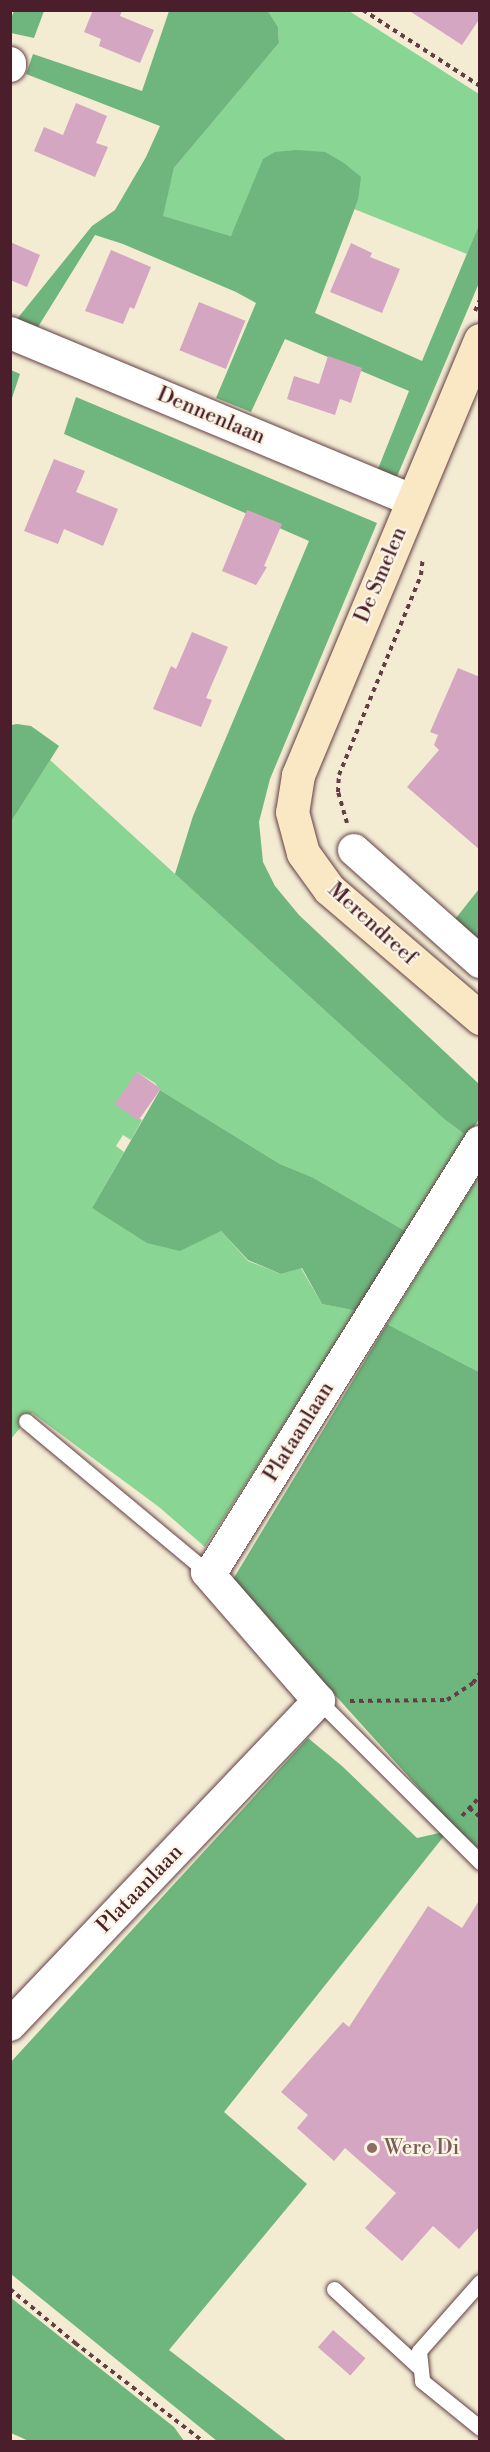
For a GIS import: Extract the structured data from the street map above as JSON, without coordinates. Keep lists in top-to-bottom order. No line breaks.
{"streets":{"street":["Dennenlaan","De Smelen","Merendreef","Plataanlaan"]},"crossings":[["Dennenlaan","De Smelen"],["De Smelen","Merendreef"]],"places":["Were Di"]}
